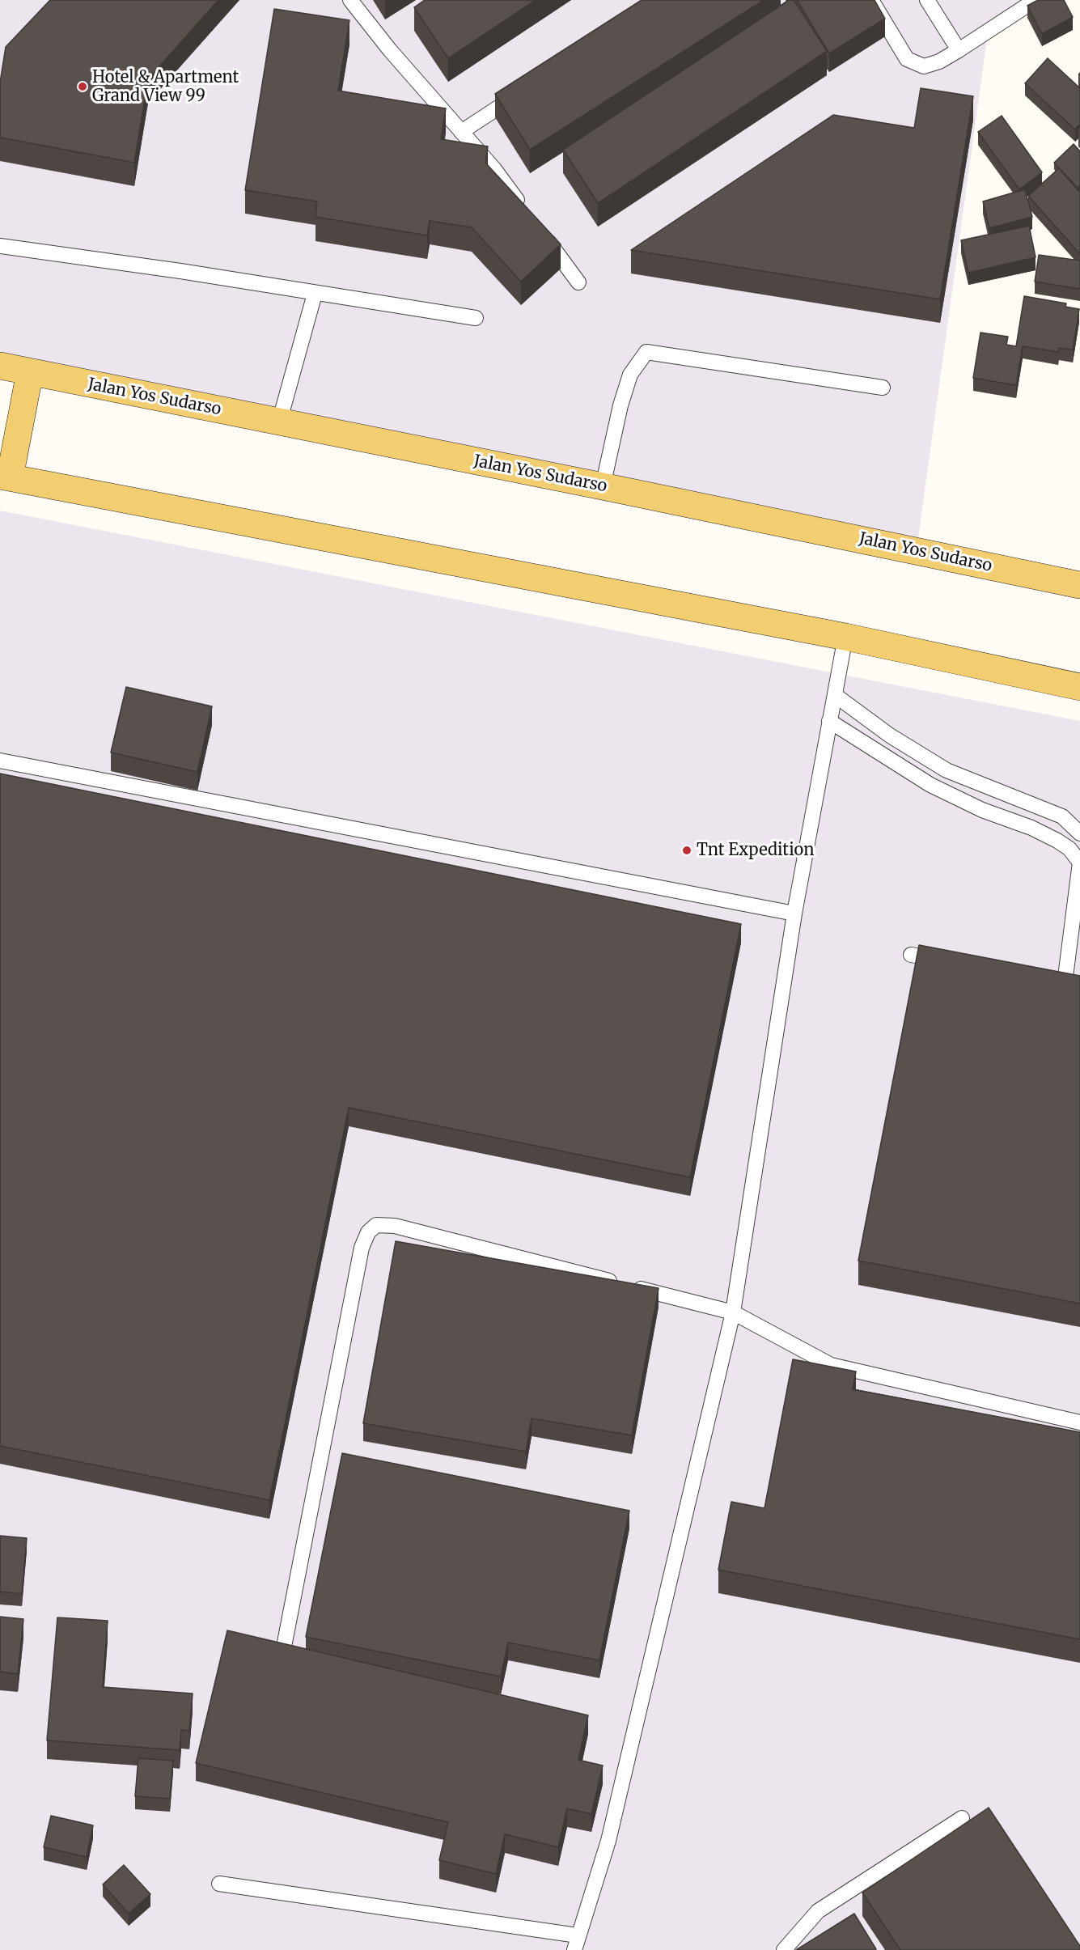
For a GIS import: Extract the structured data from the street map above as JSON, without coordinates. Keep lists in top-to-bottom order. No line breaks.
{"streets":{"main road":["Jalan Yos Sudarso"]},"places":["Hotel & Apartment Grand View 99","Tnt Expedition"]}
